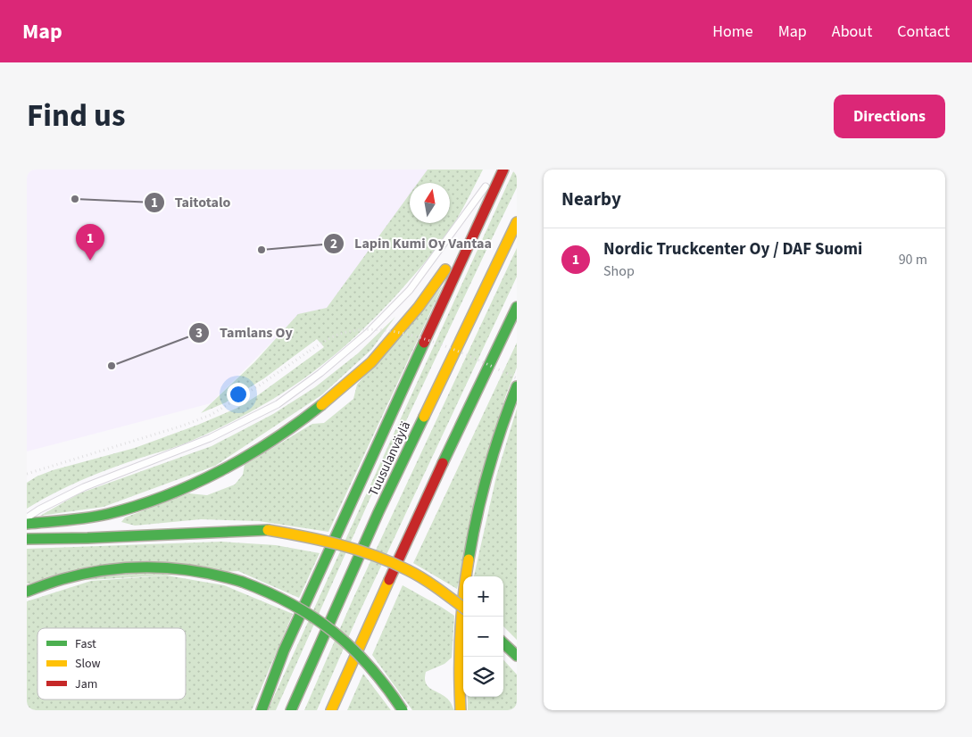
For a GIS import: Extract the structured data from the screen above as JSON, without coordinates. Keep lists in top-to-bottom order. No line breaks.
{"streets":{"highway":["Tuusulanväylä"]},"places":["Taitotalo","Lapin Kumi Oy Vantaa","Tamlans Oy"],"legend":["Fast","Slow","Jam"],"north":"top","page":{"header":"Map","nav":["Home","Map","About","Contact"],"title":"Find us","buttons":"Directions","heading":"Nearby","pins":"1","list":[{"mark":"1","name":"Nordic Truckcenter Oy / DAF Suomi","note":"Shop","value":"90 m"}],"map_buttons":["+","−"]}}
